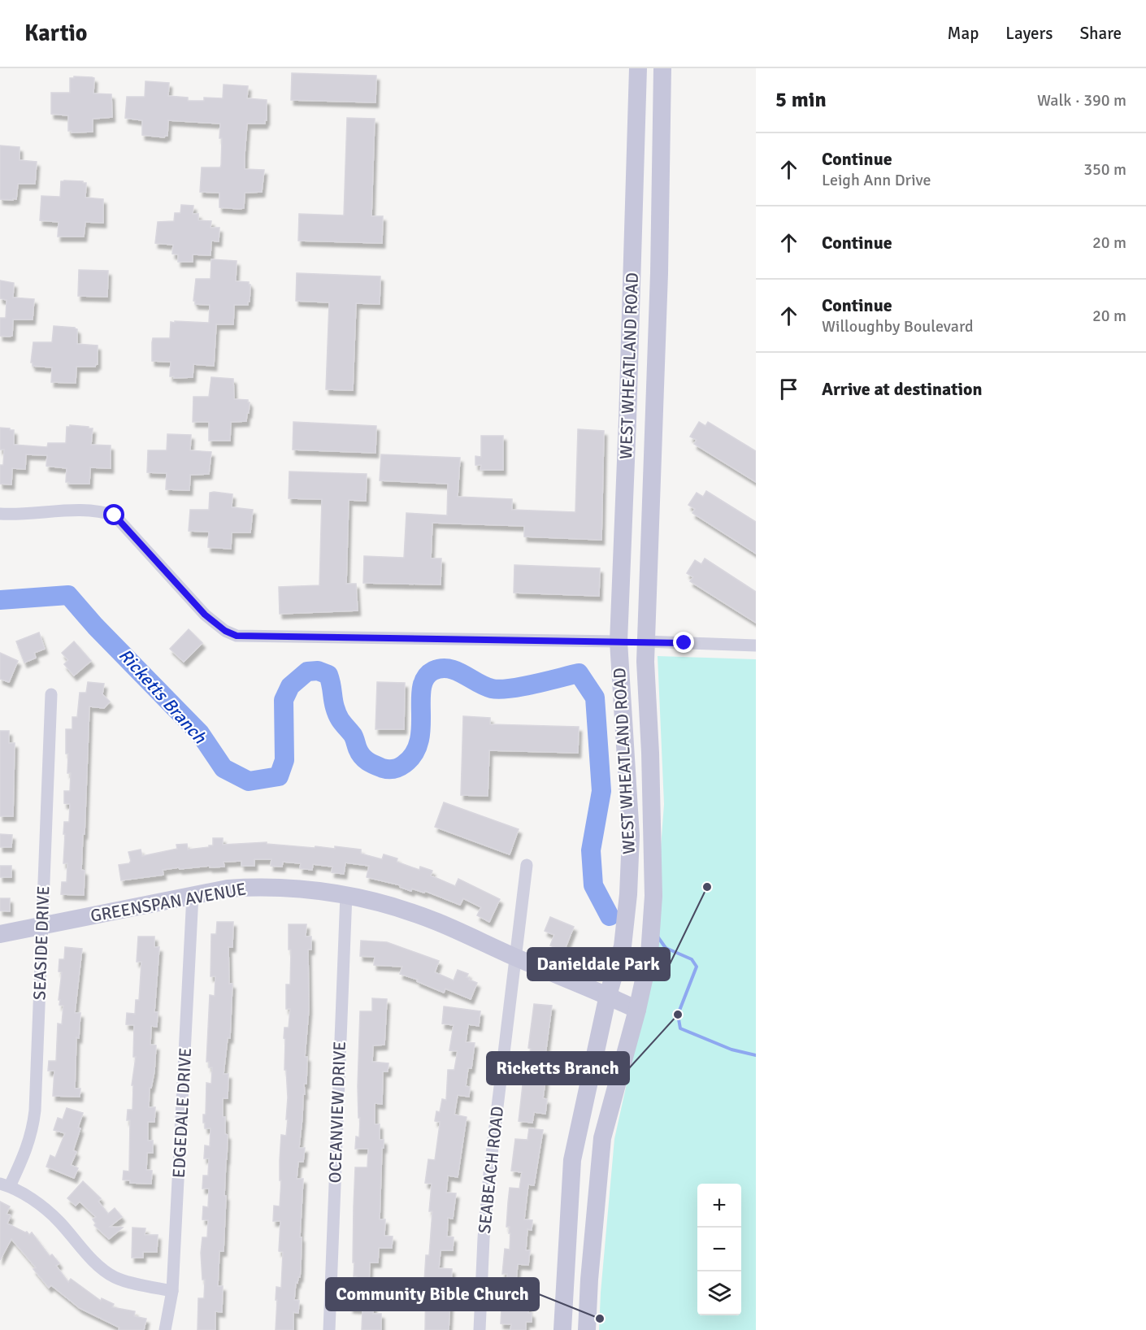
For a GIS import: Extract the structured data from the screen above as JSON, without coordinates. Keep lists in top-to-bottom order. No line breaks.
{"streets":{"main road":["WEST WHEATLAND ROAD","GREENSPAN AVENUE"],"street":["SEASIDE DRIVE","OCEANVIEW DRIVE","EDGEDALE DRIVE","SEABEACH ROAD"]},"crossings":[["WEST WHEATLAND ROAD","GREENSPAN AVENUE"],["GREENSPAN AVENUE","SEASIDE DRIVE"],["GREENSPAN AVENUE","OCEANVIEW DRIVE"],["GREENSPAN AVENUE","EDGEDALE DRIVE"],["GREENSPAN AVENUE","SEABEACH ROAD"]],"water":["Ricketts Branch"],"places":["Danieldale Park","Ricketts Branch","Community Bible Church"],"page":{"header":"Kartio","nav":["Map","Layers","Share"],"heading":["5 min","Walk · 390 m"],"list":[["Continue","Leigh Ann Drive","350 m"],["Continue","20 m"],["Continue","Willoughby Boulevard","20 m"],"Arrive at destination"],"map_buttons":["+","−"]}}
